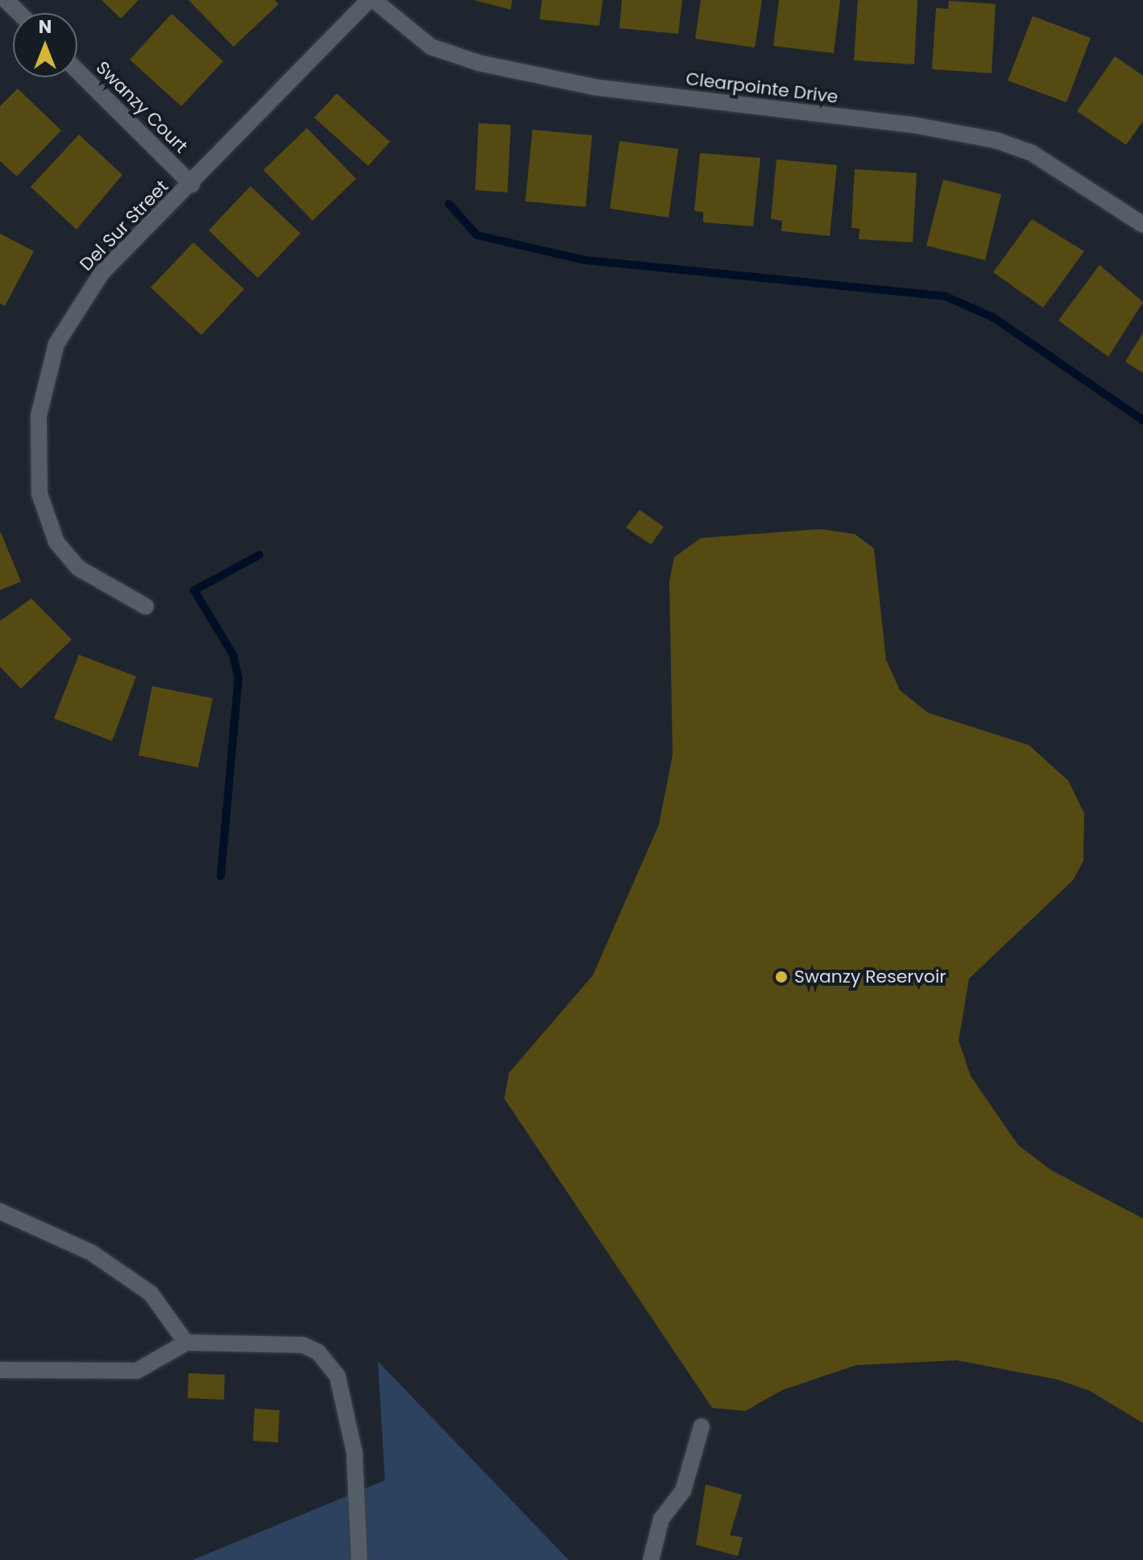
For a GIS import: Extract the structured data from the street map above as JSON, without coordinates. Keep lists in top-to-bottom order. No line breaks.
{"streets":{"street":["Clearpointe Drive","Swanzy Court","Del Sur Street"]},"crossings":[["Clearpointe Drive","Del Sur Street"],["Swanzy Court","Del Sur Street"]],"places":["Swanzy Reservoir"],"north":"top"}
